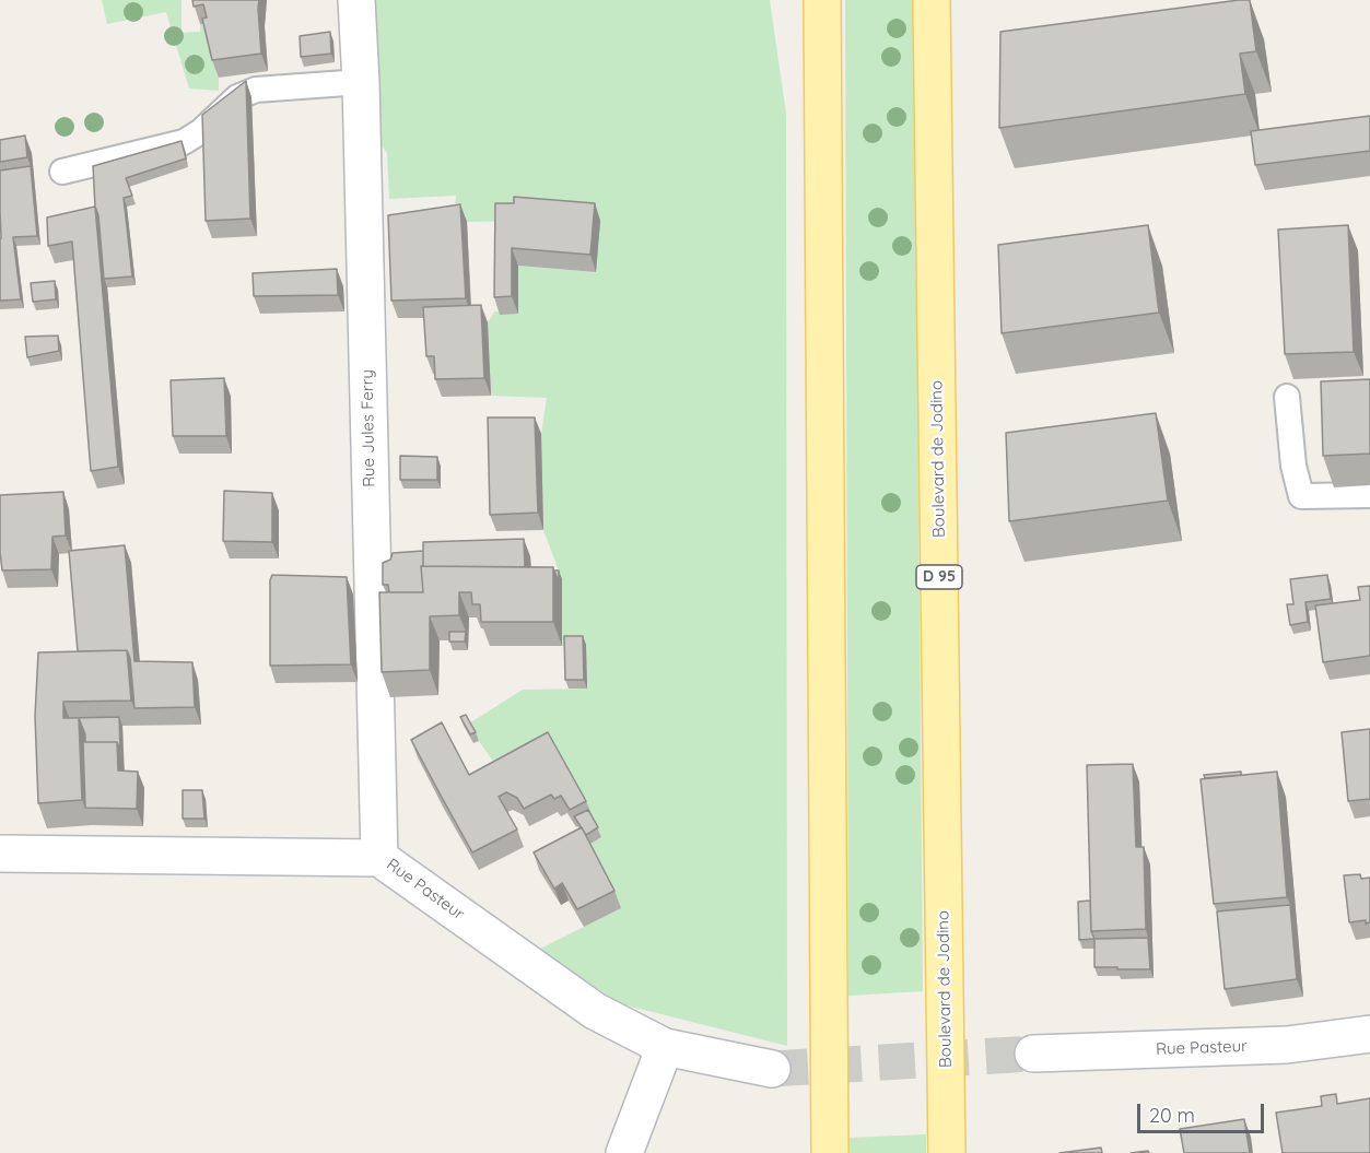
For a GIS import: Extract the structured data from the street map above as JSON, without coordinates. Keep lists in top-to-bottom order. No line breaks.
{"streets":{"main road":["Boulevard de Jodino","D 95"],"street":["Rue Jules Ferry","Rue Pasteur"]},"crossings":[["Rue Jules Ferry","Rue Pasteur"]],"scale_bar":"20 m"}
